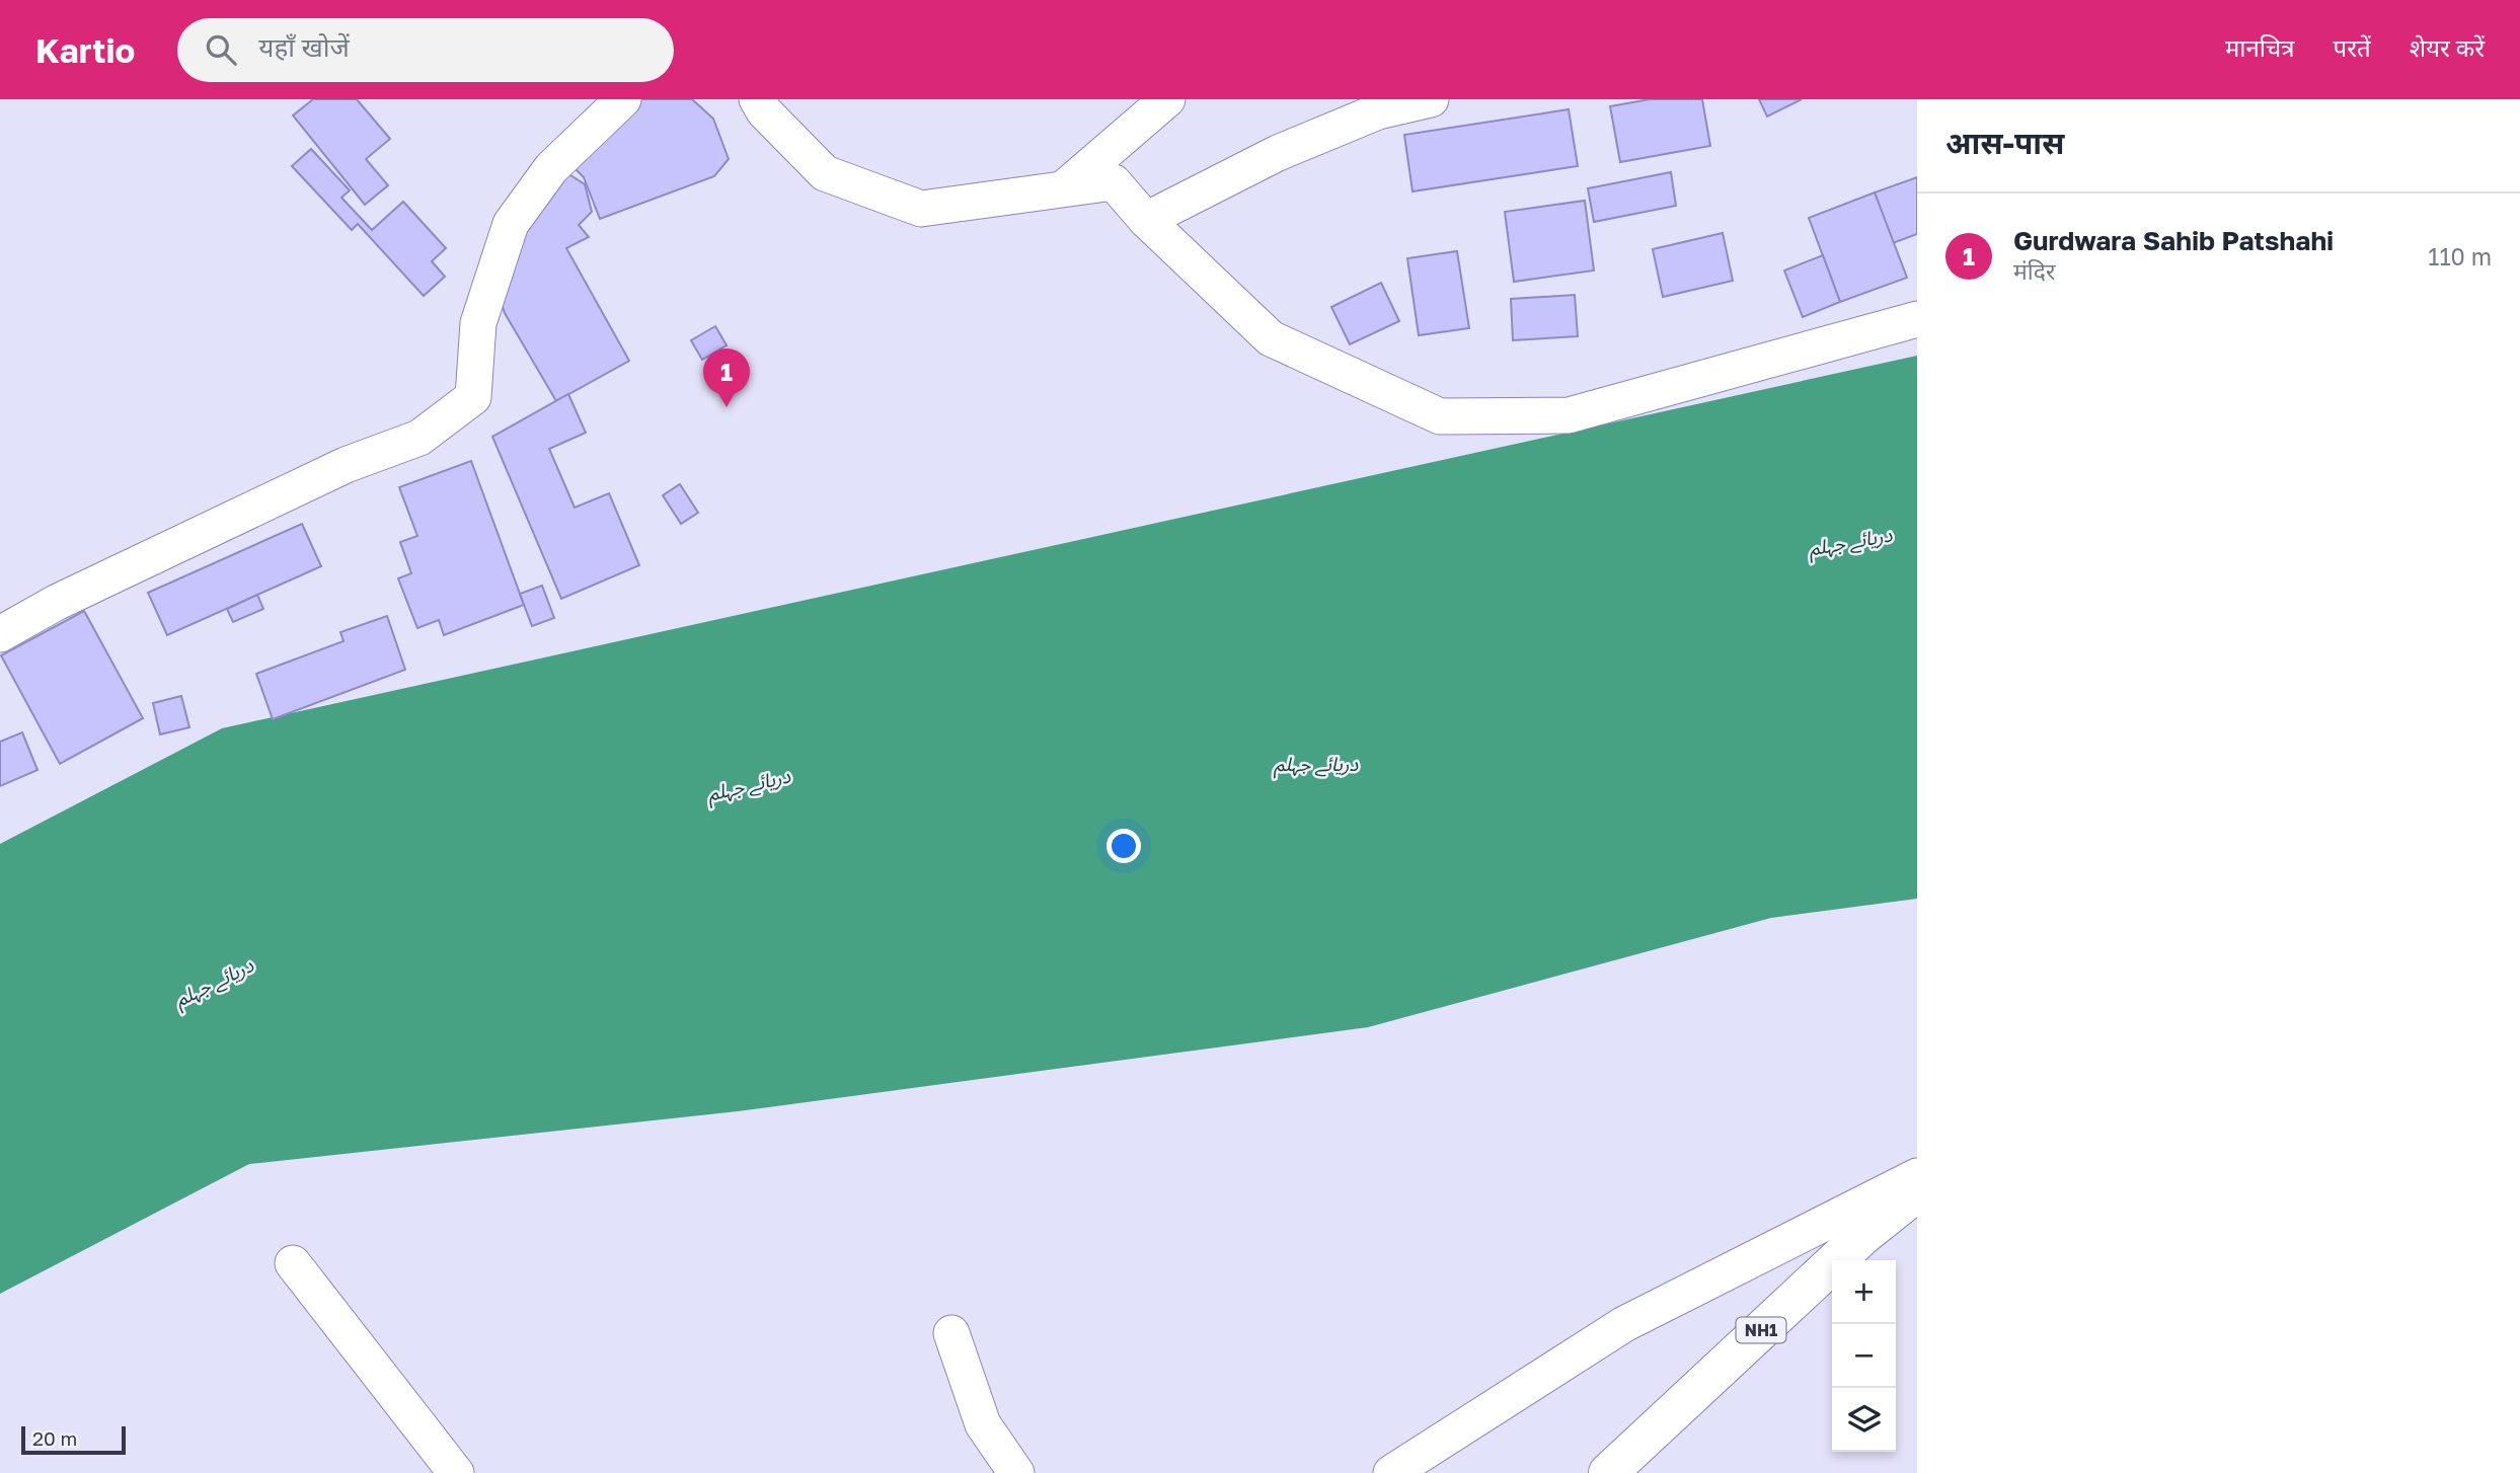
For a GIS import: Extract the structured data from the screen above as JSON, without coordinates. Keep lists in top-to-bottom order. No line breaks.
{"streets":{"highway":["NH1"]},"water":["دریائے جہلم"],"scale_bar":"20 m","page":{"header":"Kartio","search":"यहाँ खोजें","nav":["मानचित्र","परतें","शेयर करें"],"heading":"आस-पास","list":[{"mark":"1","name":"Gurdwara Sahib Patshahi","note":"मंदिर","value":"110 m"}],"pins":"1","map_buttons":["+","−"],"scale":"20 m"}}
